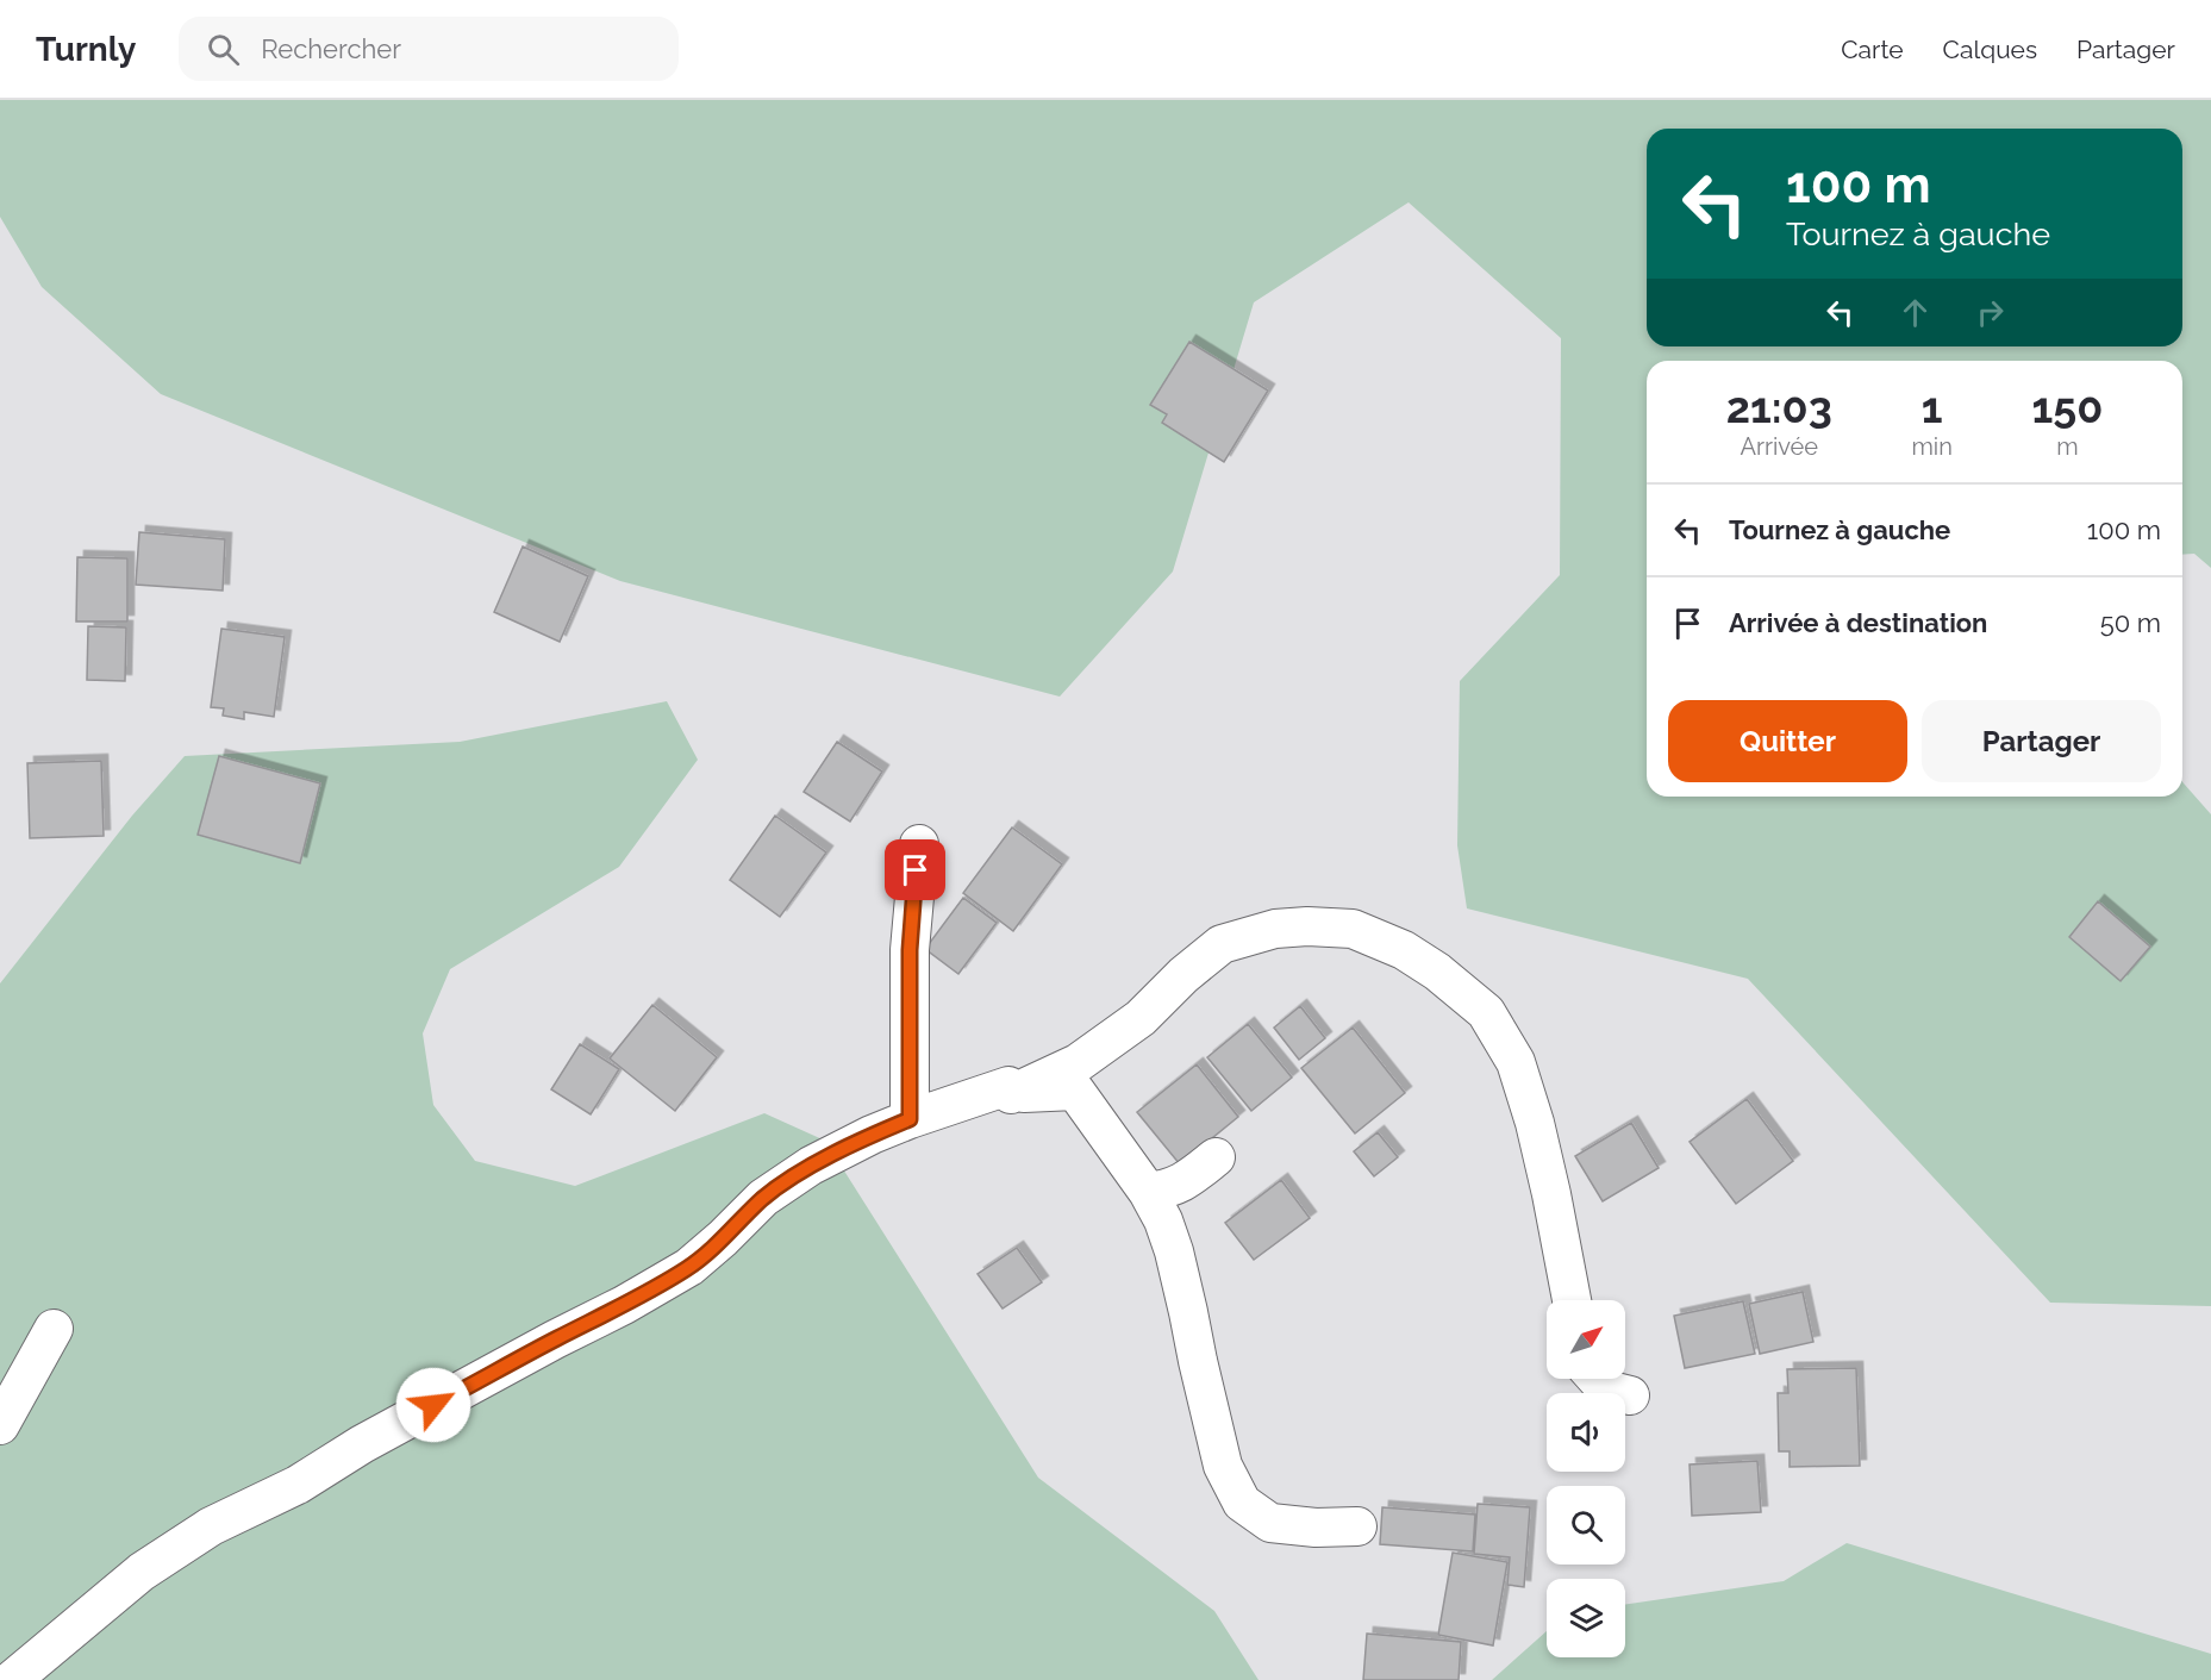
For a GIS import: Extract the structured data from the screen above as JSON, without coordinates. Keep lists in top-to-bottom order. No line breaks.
{"north":"top right","page":{"header":"Turnly","search":"Rechercher","nav":["Carte","Calques","Partager"],"turn":["100 m","Tournez à gauche"],"eta":["21:03","Arrivée","1","min","150","m"],"list":[{"name":"Tournez à gauche","value":"100 m"},{"name":"Arrivée à destination","value":"50 m"}],"buttons":["Quitter","Partager"]}}
